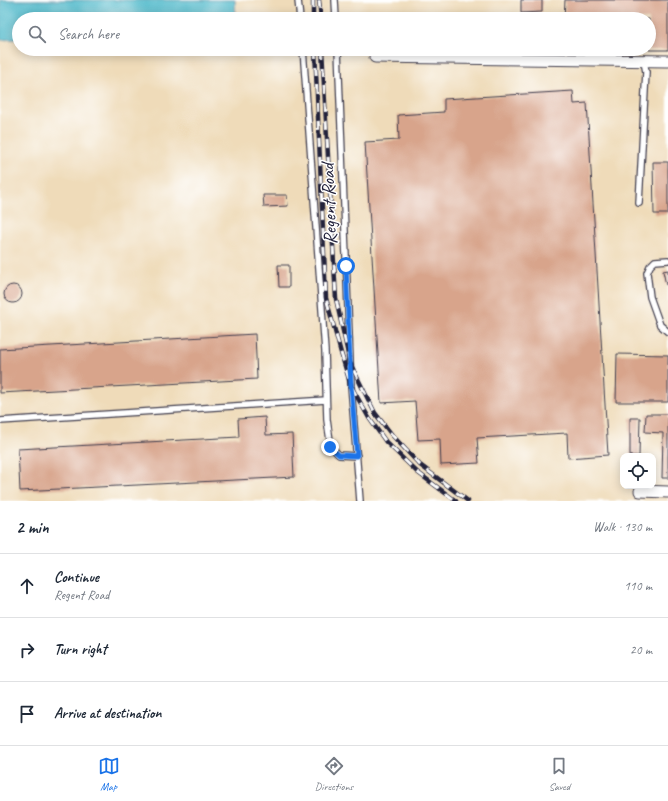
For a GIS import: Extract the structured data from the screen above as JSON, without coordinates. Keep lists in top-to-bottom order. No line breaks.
{"streets":{"lane":["Regent Road"]},"page":{"search":"Search here","heading":["2 min","Walk · 130 m"],"list":[["Continue","Regent Road","110 m"],["Turn right","20 m"],"Arrive at destination"],"nav":["Map","Directions","Saved"]}}
